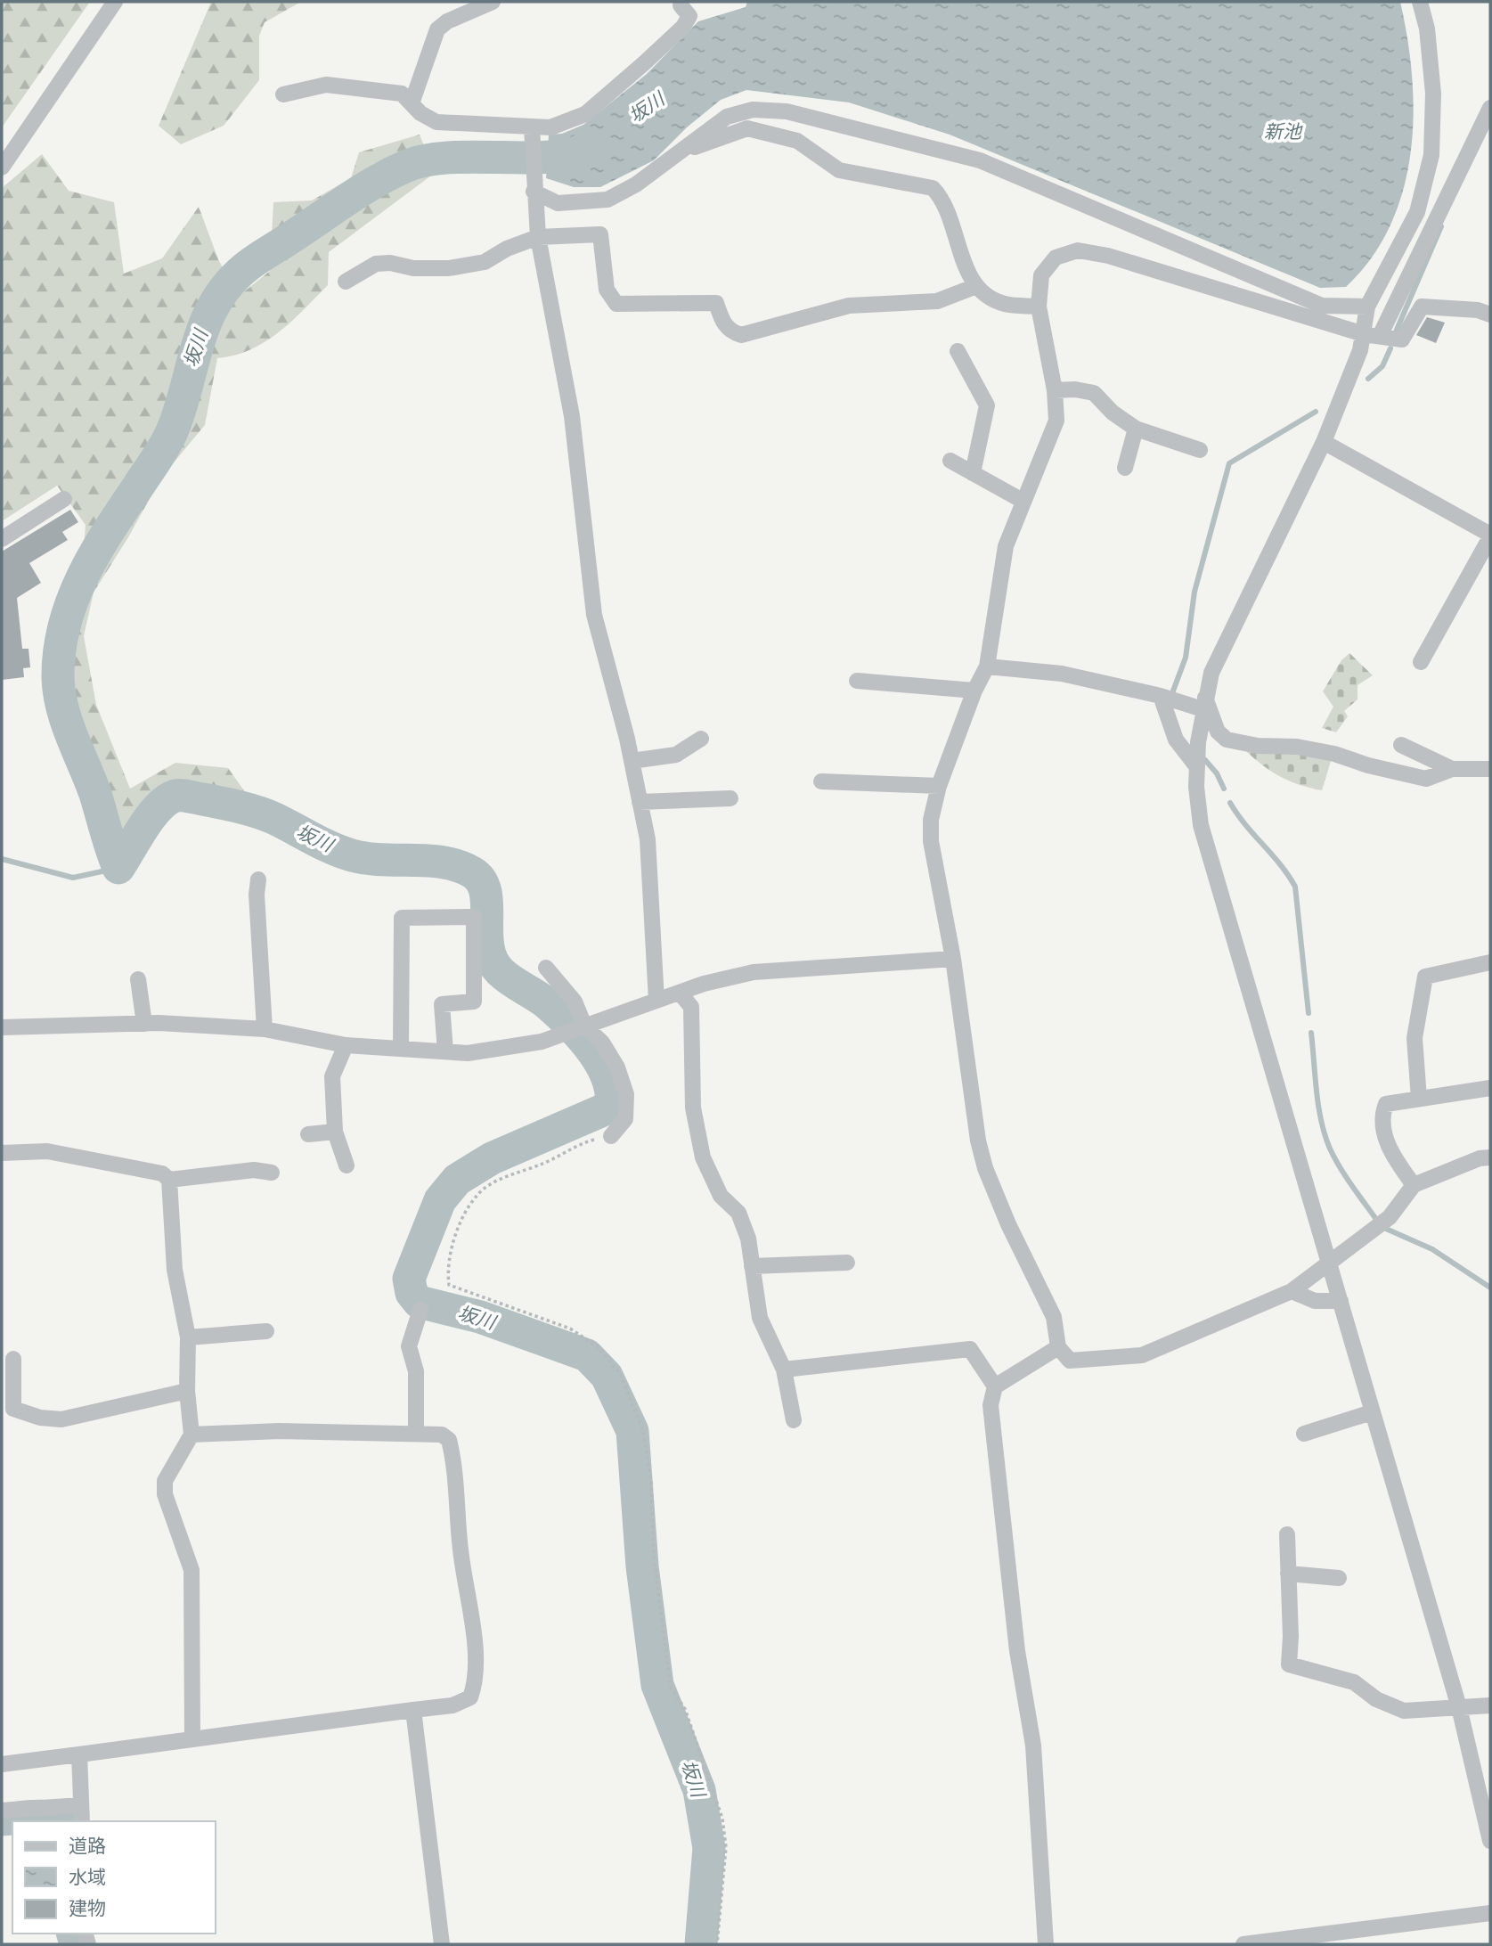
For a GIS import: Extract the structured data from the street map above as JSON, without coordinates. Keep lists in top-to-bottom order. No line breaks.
{"water":["坂川","新池"],"legend":["道路","水域","建物"]}
